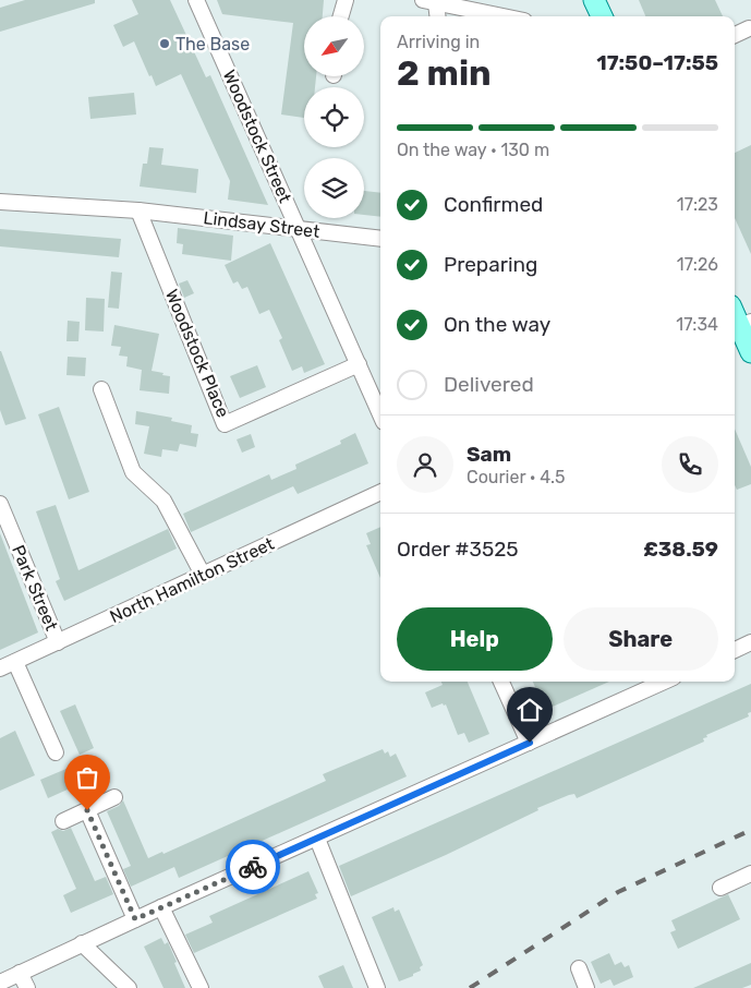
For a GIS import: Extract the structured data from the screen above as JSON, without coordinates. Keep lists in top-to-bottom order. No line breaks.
{"streets":{"street":["Woodstock Street","Lindsay Street","Woodstock Place","North Hamilton Street","Park Street"]},"crossings":[["Woodstock Street","Lindsay Street"],["Woodstock Street","Woodstock Place"],["Lindsay Street","Woodstock Place"],["North Hamilton Street","Park Street"]],"places":["The Base"],"north":"bottom left","page":{"heading":["2 min","Arriving in","17:50–17:55"],"panel":["Sam","Courier · 4.5","Order #3525","£38.59"],"bar":"On the way · 130 m","list":[["Confirmed","17:23"],["Preparing","17:26"],["On the way","17:34"],"Delivered"],"buttons":["Help","Share"]}}
